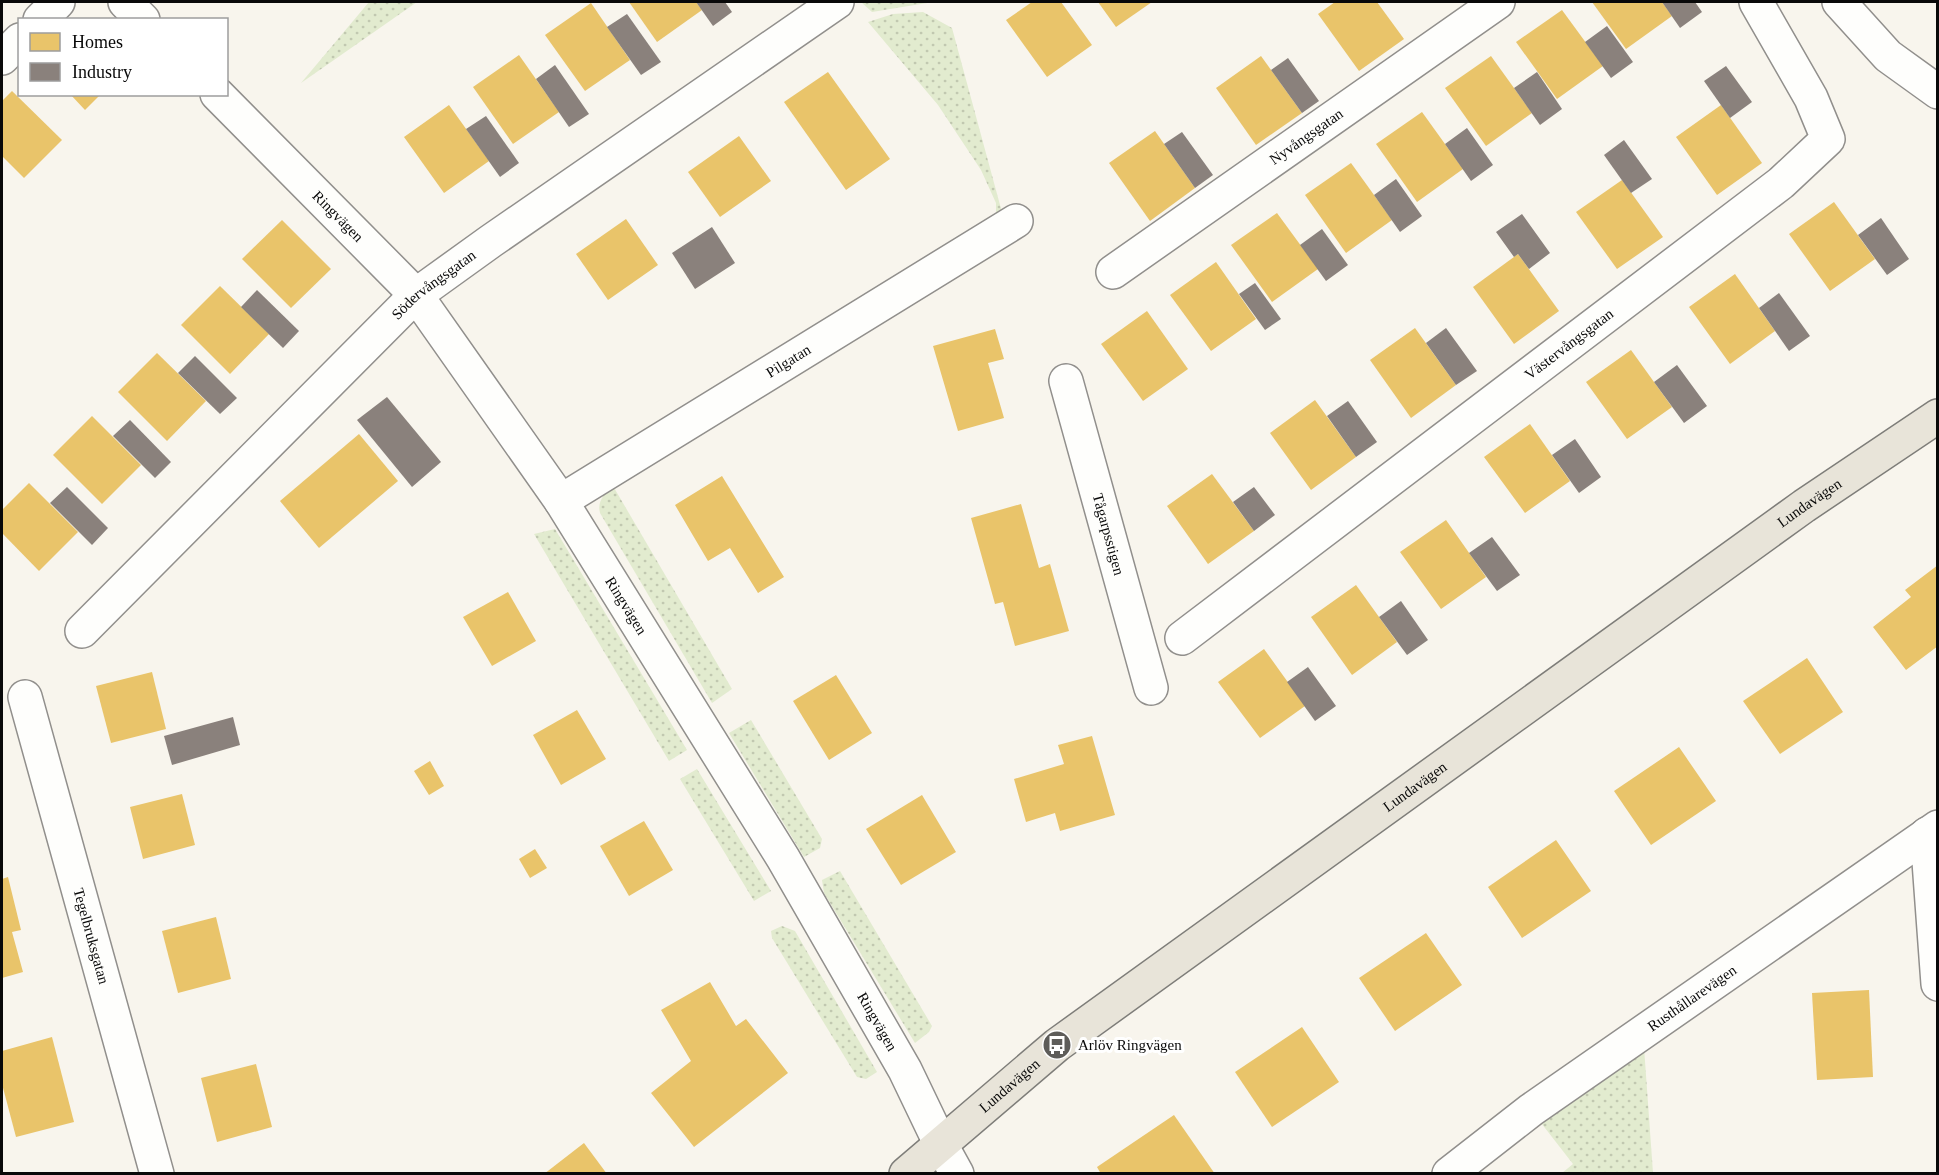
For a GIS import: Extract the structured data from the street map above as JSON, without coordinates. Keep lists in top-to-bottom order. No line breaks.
{"streets":{"main road":["Lundavägen"],"street":["Nyvångsgatan","Ringvägen","Södervångsgatan","Västervångsgatan","Pilgatan","Tågarpsstigen","Tegelbruksgatan","Rusthållarevägen"]},"crossings":[["Ringvägen","Södervångsgatan"],["Ringvägen","Pilgatan"],["Ringvägen","Lundavägen"]],"places":{"bus stop":["Arlöv Ringvägen"]},"legend":["Homes","Industry"]}
